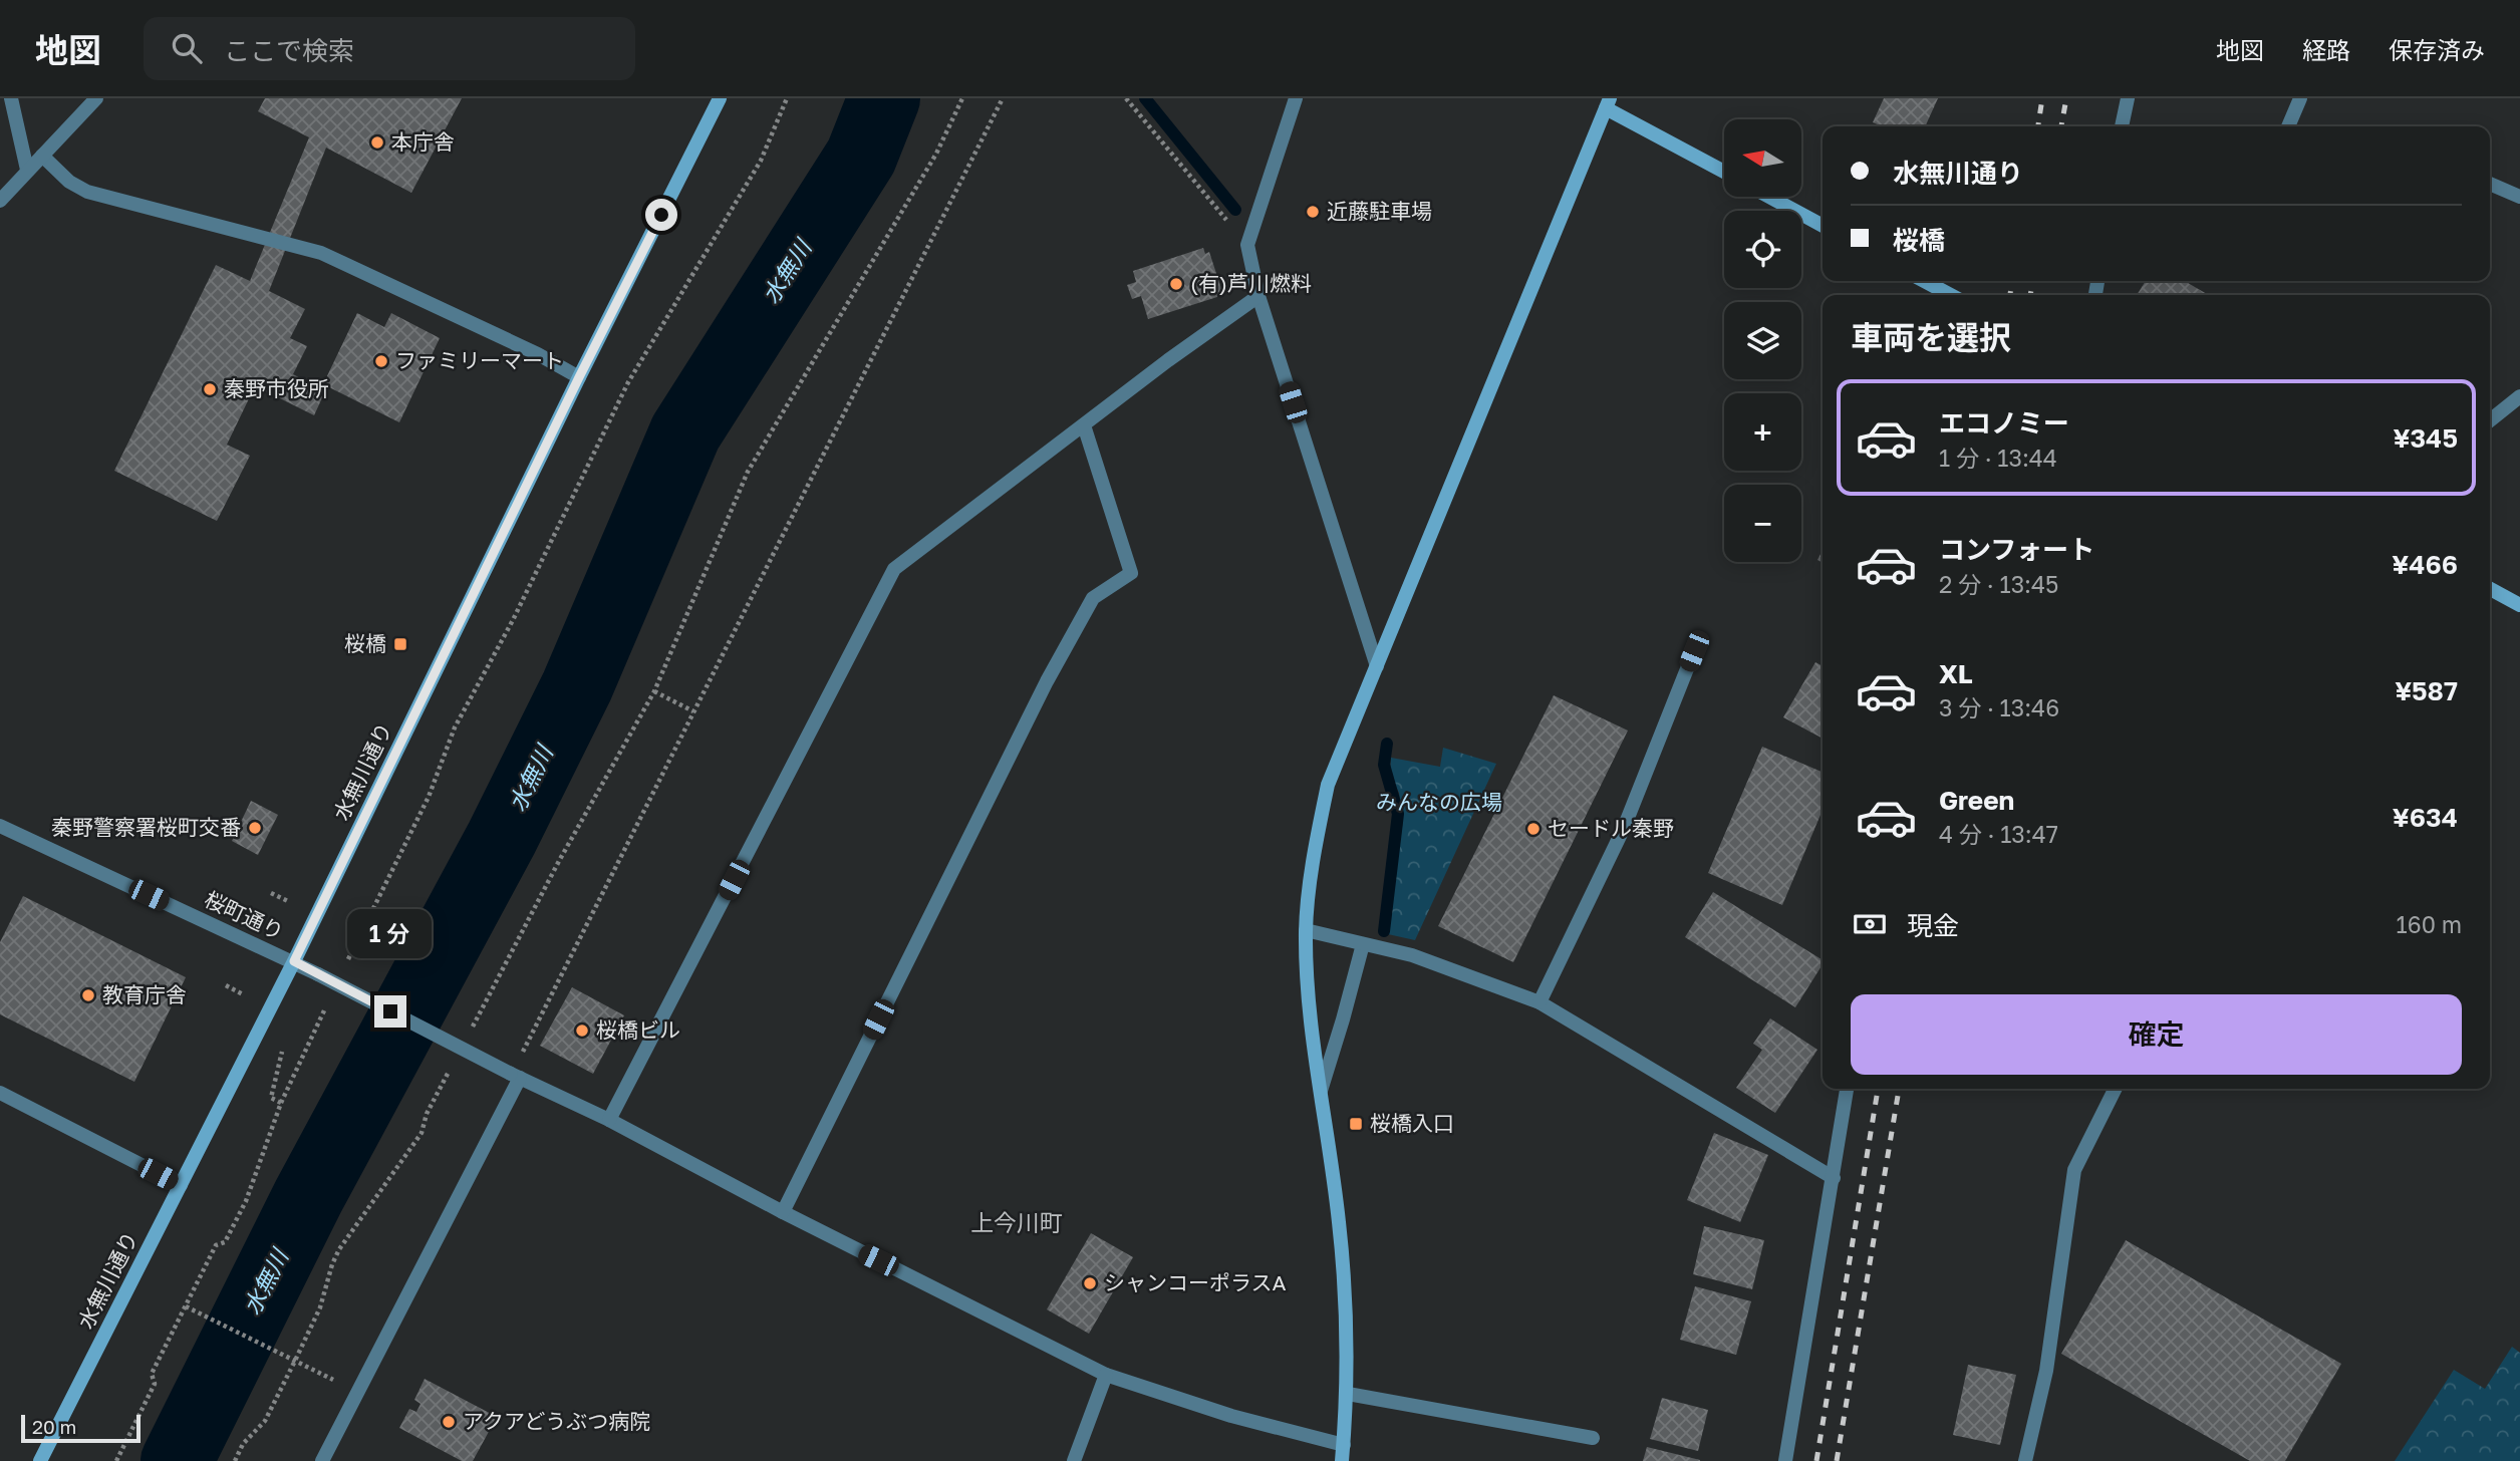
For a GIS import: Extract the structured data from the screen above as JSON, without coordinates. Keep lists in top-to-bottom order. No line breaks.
{"streets":{"street":["水無川通り","桜町通り"]},"crossings":[["水無川通り","桜町通り"]],"districts":["上今川町"],"water":["水無川"],"parks":["みんなの広場"],"places":{"other":["本庁舎","近藤駐車場","(有)芦川燃料","ファミリーマート","秦野市役所","秦野警察署桜町交番","セードル秦野","教育庁舎","桜橋ビル","シャンコーポラスA","アクアどうぶつ病院"],"transit":["桜橋","桜橋入口"]},"scale_bar":"20 m","north":"left","page":{"header":"地図","search":"ここで検索","nav":["地図","経路","保存済み"],"map_buttons":["+","−"],"banner":["水無川通り","桜橋"],"heading":"車両を選択","list":[{"name":"エコノミー","note":"1 分 · 13:44","value":"¥345"},{"name":"コンフォート","note":"2 分 · 13:45","value":"¥466"},{"name":"XL","note":"3 分 · 13:46","value":"¥587"},{"name":"Green","note":"4 分 · 13:47","value":"¥634"}],"pay":["現金","160 m"],"bubble":"1 分","buttons":"確定","scale":"20 m"}}
